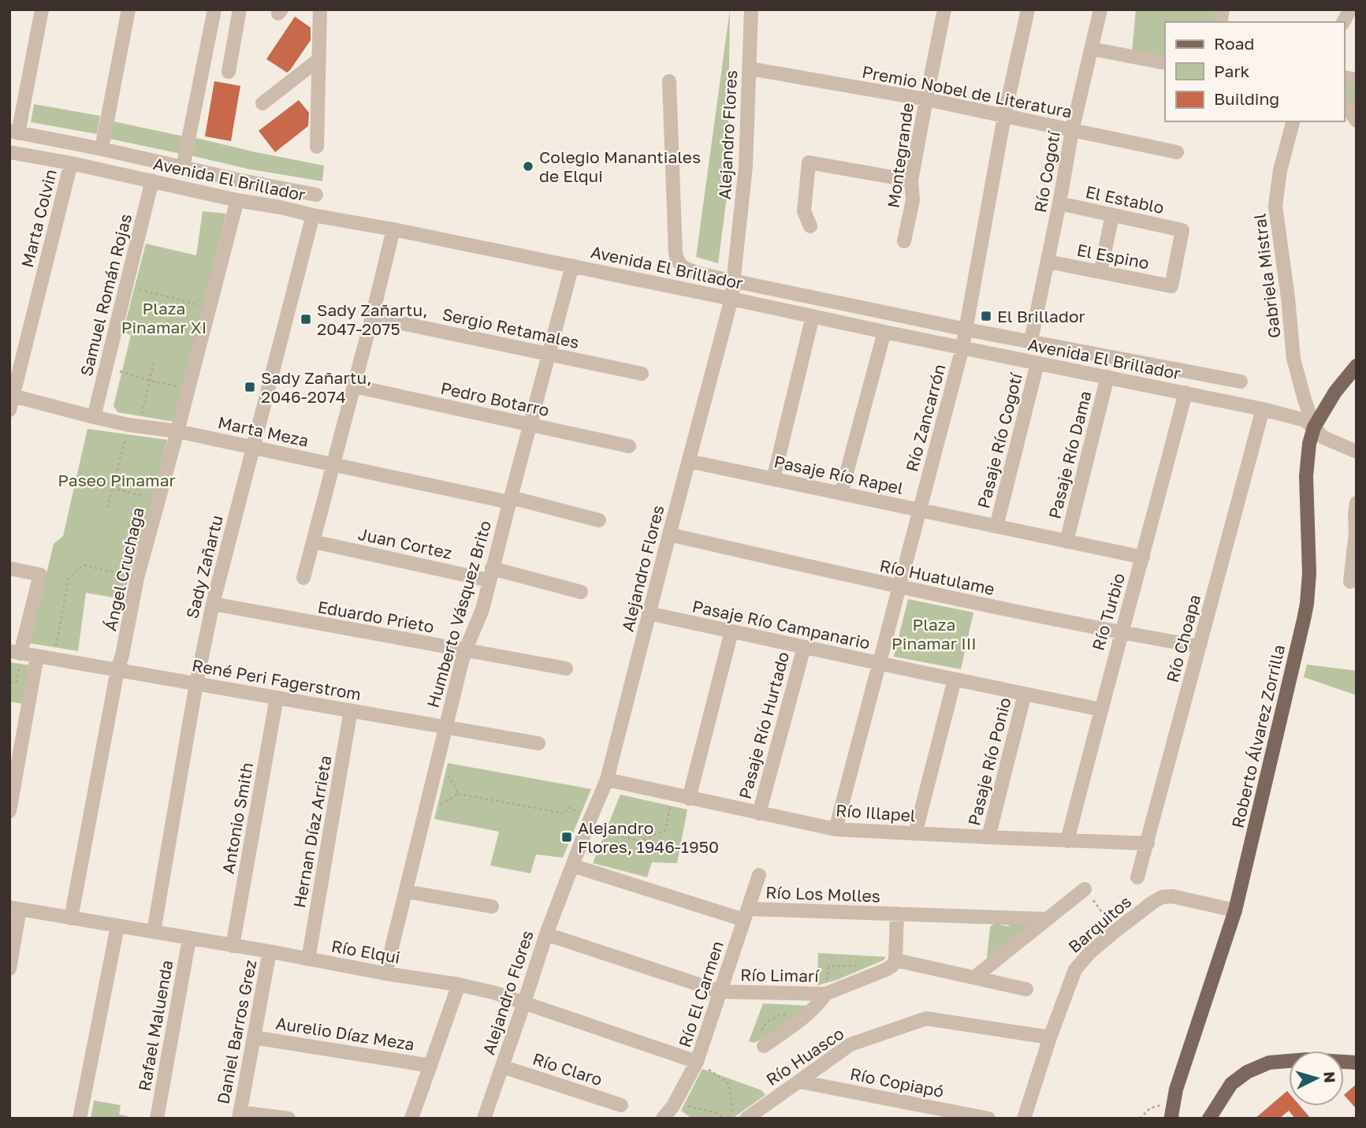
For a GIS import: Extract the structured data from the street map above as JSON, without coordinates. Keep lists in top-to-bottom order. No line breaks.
{"streets":{"main road":["Roberto Álvarez Zorrilla"],"street":["Premio Nobel de Literatura","Alejandro Flores","Montegrande","Río Cogotí","Avenida El Brillador","El Establo","Marta Colvin","El Espino","Gabriela Mistral","Samuel Román Rojas","Sergio Retamales","Pedro Botarro","Río Zancarrón","Marta Meza","Pasaje Río Cogotí","Pasaje Río Dama","Pasaje Río Rapel","Juan Cortez","Sady Zañartu","Ángel Cruchaga","Río Huatulame","Río Turbio","Humberto Vásquez Brito","Eduardo Prieto","Pasaje Río Campanario","Río Choapa","René Peri Fagerstrom","Pasaje Río Hurtado","Pasaje Río Ponio","Río Illapel","Antonio Smith","Hernan Díaz Arrieta","Río Los Molles","Barquitos","Río Elqui","Río Limarí","Río El Carmen","Rafael Maluenda","Daniel Barros Grez","Aurelio Díaz Meza","Río Huasco","Río Claro","Río Copiapó"]},"crossings":[["Premio Nobel de Literatura","Alejandro Flores"],["Premio Nobel de Literatura","Montegrande"],["Premio Nobel de Literatura","Río Cogotí"],["Premio Nobel de Literatura","Río Zancarrón"],["Alejandro Flores","Avenida El Brillador"],["Alejandro Flores","Pasaje Río Rapel"],["Alejandro Flores","Río Huatulame"],["Alejandro Flores","Pasaje Río Campanario"],["Alejandro Flores","Río Illapel"],["Alejandro Flores","Río Los Molles"],["Alejandro Flores","Río Elqui"],["Alejandro Flores","Río Limarí"],["Alejandro Flores","Río Claro"],["Río Cogotí","Avenida El Brillador"],["Río Cogotí","El Establo"],["Río Cogotí","El Espino"],["Avenida El Brillador","Marta Colvin"],["Avenida El Brillador","Gabriela Mistral"],["Avenida El Brillador","Samuel Román Rojas"],["Avenida El Brillador","Río Zancarrón"],["Avenida El Brillador","Pasaje Río Cogotí"],["Avenida El Brillador","Pasaje Río Dama"],["Avenida El Brillador","Sady Zañartu"],["Avenida El Brillador","Ángel Cruchaga"],["Avenida El Brillador","Río Turbio"],["Avenida El Brillador","Humberto Vásquez Brito"],["Avenida El Brillador","Río Choapa"],["Avenida El Brillador","Roberto Álvarez Zorrilla"],["El Establo","El Espino"],["Marta Colvin","Marta Meza"],["Gabriela Mistral","Roberto Álvarez Zorrilla"],["Samuel Román Rojas","Marta Meza"],["Sergio Retamales","Humberto Vásquez Brito"],["Pedro Botarro","Humberto Vásquez Brito"],["Río Zancarrón","Pasaje Río Rapel"],["Río Zancarrón","Río Huatulame"],["Río Zancarrón","Pasaje Río Campanario"],["Río Zancarrón","Río Illapel"],["Marta Meza","Sady Zañartu"],["Marta Meza","Ángel Cruchaga"],["Marta Meza","Humberto Vásquez Brito"],["Pasaje Río Cogotí","Pasaje Río Rapel"],["Pasaje Río Dama","Pasaje Río Rapel"],["Pasaje Río Rapel","Río Turbio"],["Juan Cortez","Humberto Vásquez Brito"],["Sady Zañartu","Eduardo Prieto"],["Sady Zañartu","René Peri Fagerstrom"],["Sady Zañartu","Río Elqui"],["Ángel Cruchaga","René Peri Fagerstrom"],["Ángel Cruchaga","Río Elqui"],["Río Huatulame","Río Turbio"],["Río Huatulame","Río Choapa"],["Río Turbio","Pasaje Río Campanario"],["Río Turbio","Río Illapel"],["Humberto Vásquez Brito","Eduardo Prieto"],["Humberto Vásquez Brito","René Peri Fagerstrom"],["Humberto Vásquez Brito","Río Elqui"],["Pasaje Río Campanario","Pasaje Río Hurtado"],["Pasaje Río Campanario","Pasaje Río Ponio"],["Río Choapa","Río Illapel"],["René Peri Fagerstrom","Antonio Smith"],["René Peri Fagerstrom","Hernan Díaz Arrieta"],["Pasaje Río Hurtado","Río Illapel"],["Roberto Álvarez Zorrilla","Barquitos"],["Pasaje Río Ponio","Río Illapel"],["Antonio Smith","Río Elqui"],["Hernan Díaz Arrieta","Río Elqui"],["Río Los Molles","Río El Carmen"],["Barquitos","Río Huasco"],["Río Elqui","Río El Carmen"],["Río Elqui","Rafael Maluenda"],["Río Elqui","Daniel Barros Grez"],["Río Limarí","Río El Carmen"],["Daniel Barros Grez","Aurelio Díaz Meza"],["Río Huasco","Río Copiapó"]],"parks":["Plaza Pinamar XI","Paseo Pinamar","Plaza Pinamar III"],"places":{"other":["Colegio Manantiales de Elqui"],"transit":["El Brillador","Sady Zañartu, 2047-2075","Sady Zañartu, 2046-2074","Alejandro Flores, 1946-1950"]},"legend":["Road","Park","Building"],"north":"right"}
